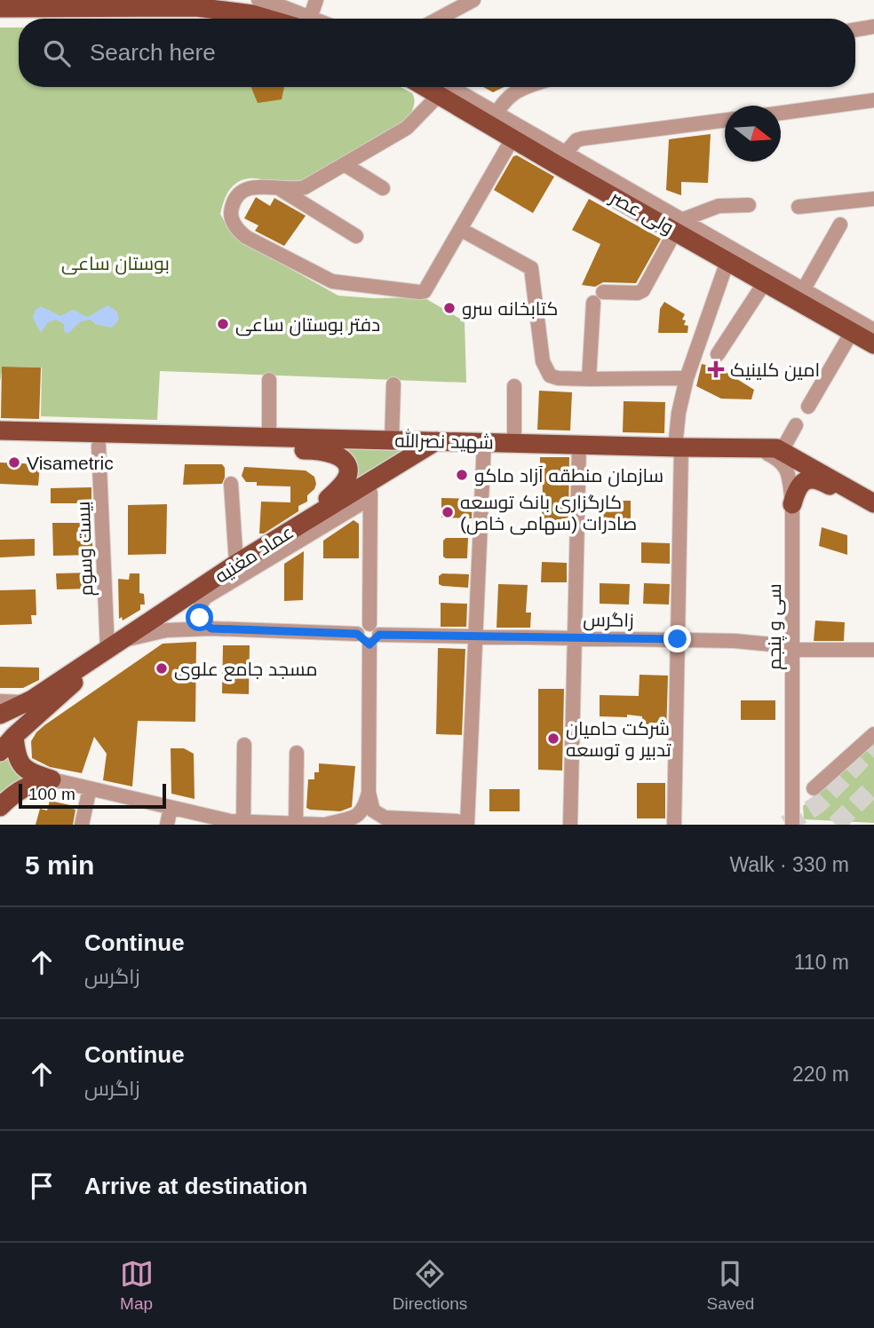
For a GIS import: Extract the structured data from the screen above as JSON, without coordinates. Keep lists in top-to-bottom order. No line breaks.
{"streets":{"main road":["ولی عصر","شهید نصرالله","عماد مغنیه"],"street":["بیست وسوم","زاگرس","سی و پنجم"]},"crossings":[["شهید نصرالله","بیست وسوم"],["شهید نصرالله","عماد مغنیه"],["شهید نصرالله","سی و پنجم"],["بیست وسوم","عماد مغنیه"],["زاگرس","سی و پنجم"]],"parks":["بوستان ساعی"],"places":{"other":["کتابخانه سرو","دفتر بوستان ساعی","Visametric","سازمان منطقه آزاد ماکو","کارگزاری بانک توسعه صادرات (سهامی خاص)","مسجد جامع علوی","شرکت حامیان تدبیر و توسعه"],"health":["امین کلینیک"]},"scale_bar":"100 m","north":"right","page":{"search":"Search here","scale":"100 m","heading":["5 min","Walk · 330 m"],"list":[["Continue","زاگرس","110 m"],["Continue","زاگرس","220 m"],"Arrive at destination"],"nav":["Map","Directions","Saved"]}}
